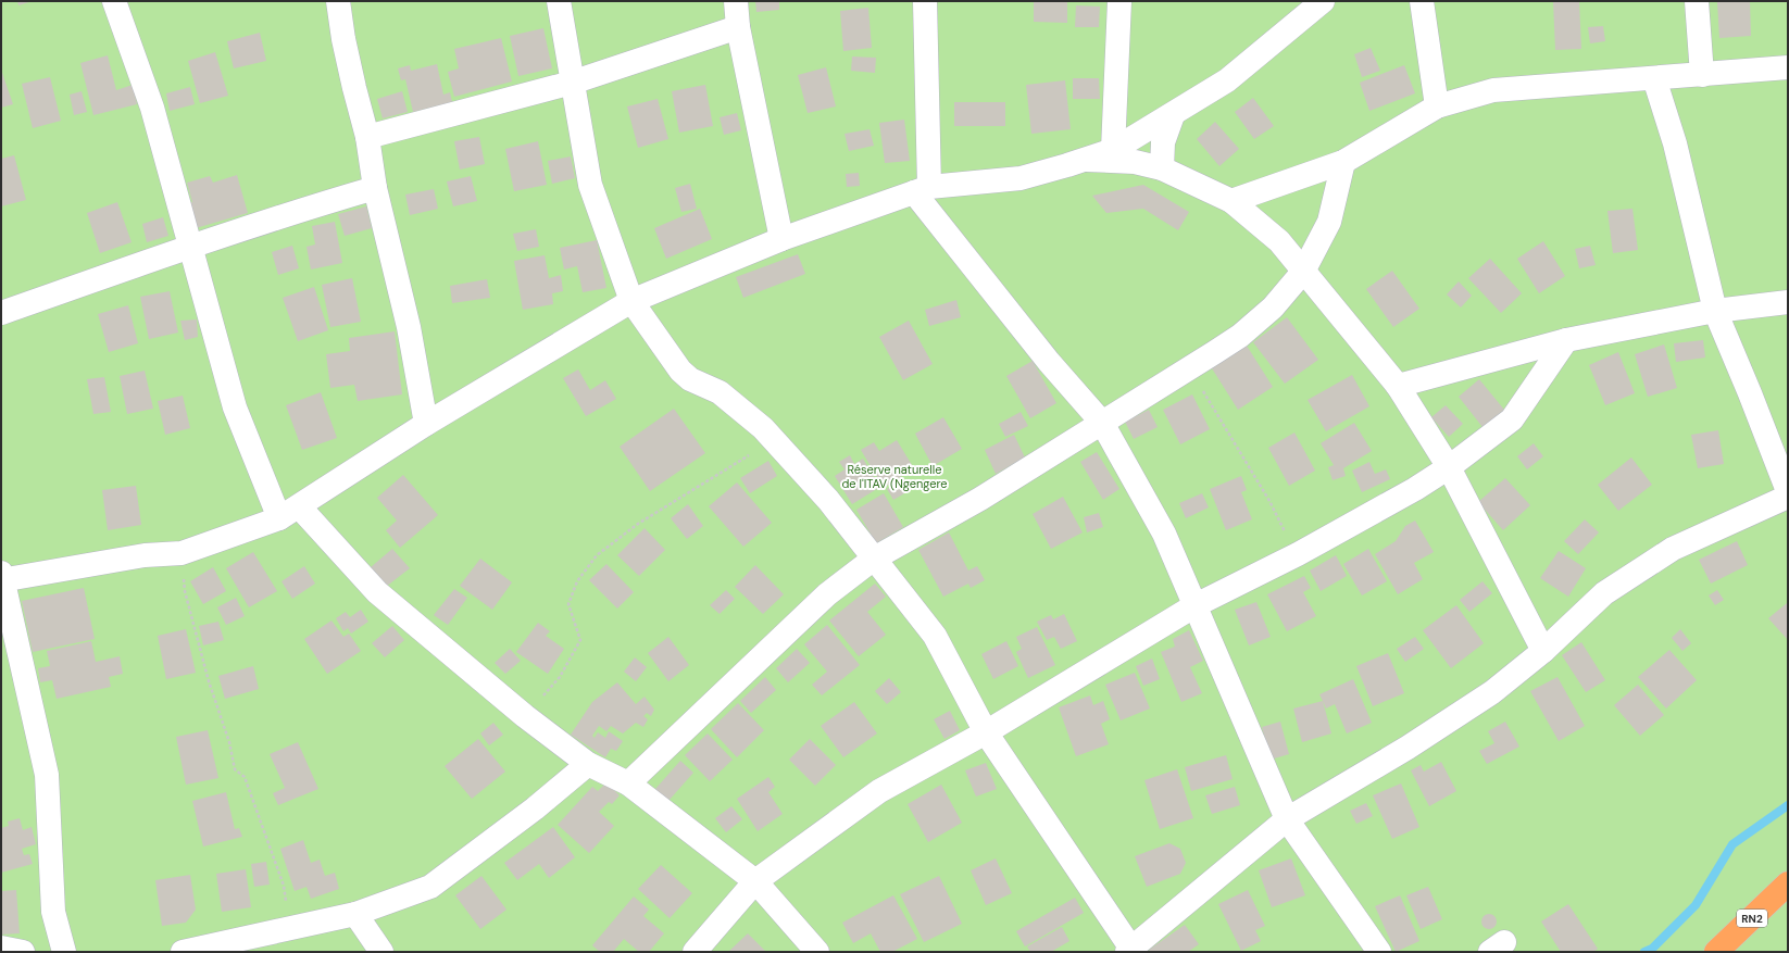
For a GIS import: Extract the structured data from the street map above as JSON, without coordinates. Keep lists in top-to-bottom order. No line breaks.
{"streets":{"highway":["RN2"]},"parks":["Réserve naturelle de l'ITAV (Ngengere"]}
